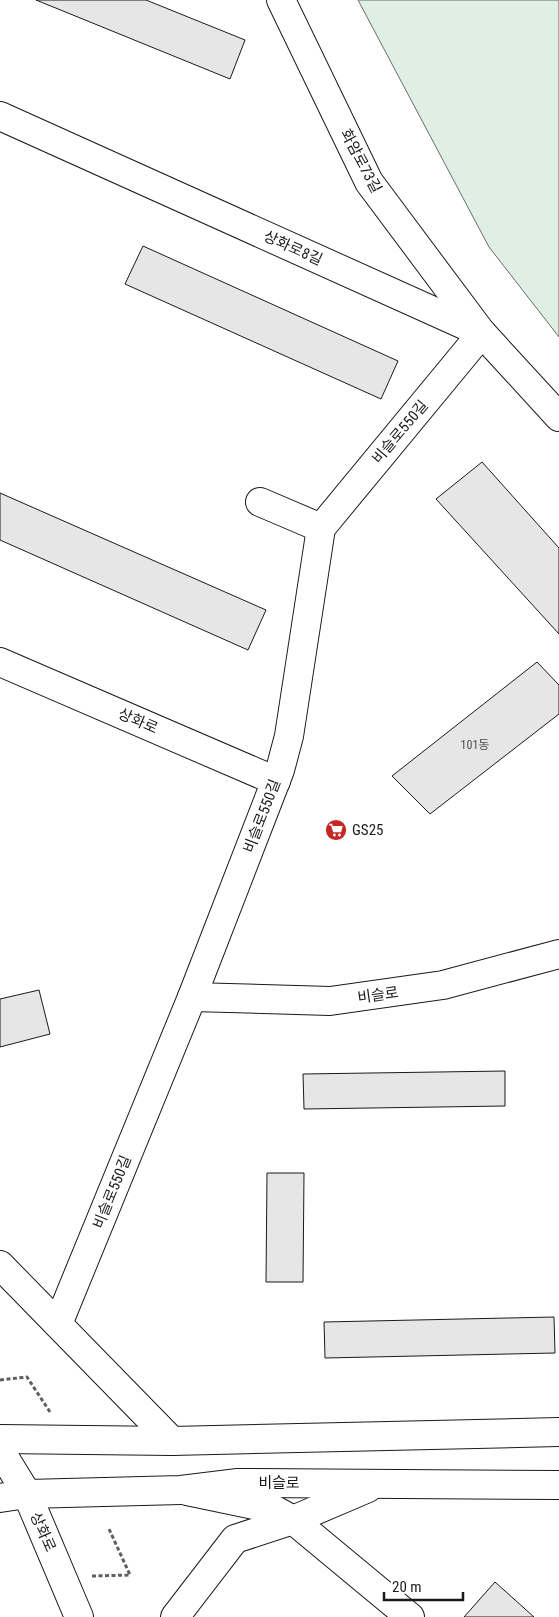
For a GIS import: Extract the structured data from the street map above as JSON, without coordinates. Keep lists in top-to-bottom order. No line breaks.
{"streets":{"street":["화암로73길","상화로8길","비슬로550길","상화로","비슬로"]},"crossings":[["화암로73길","상화로8길"],["화암로73길","비슬로550길"],["상화로8길","비슬로550길"],["비슬로550길","상화로"],["비슬로550길","비슬로"],["상화로","비슬로"]],"places":{"supermarket":["GS25"]},"house_numbers":["101동"],"scale_bar":"20 m"}
